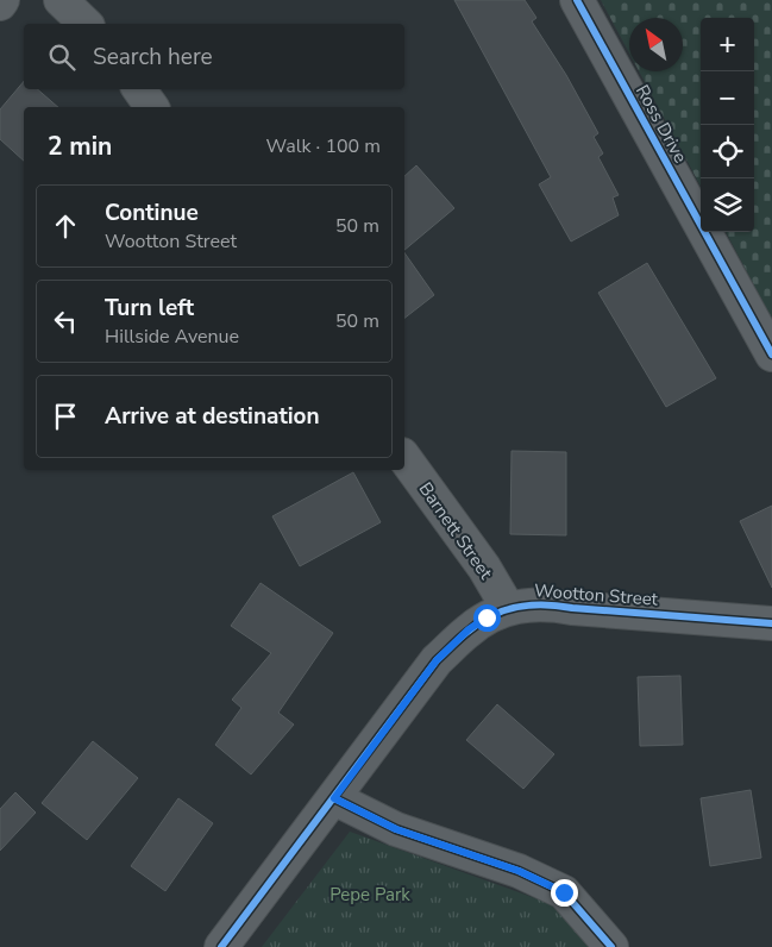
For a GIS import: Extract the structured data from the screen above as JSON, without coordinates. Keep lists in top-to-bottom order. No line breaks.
{"streets":{"street":["Ross Drive","Barnett Street","Wootton Street"]},"crossings":[["Barnett Street","Wootton Street"]],"parks":["Pepe Park"],"north":"top left","page":{"map_buttons":["+","−"],"search":"Search here","heading":["2 min","Walk · 100 m"],"list":[["Continue","Wootton Street","50 m"],["Turn left","Hillside Avenue","50 m"],"Arrive at destination"]}}
